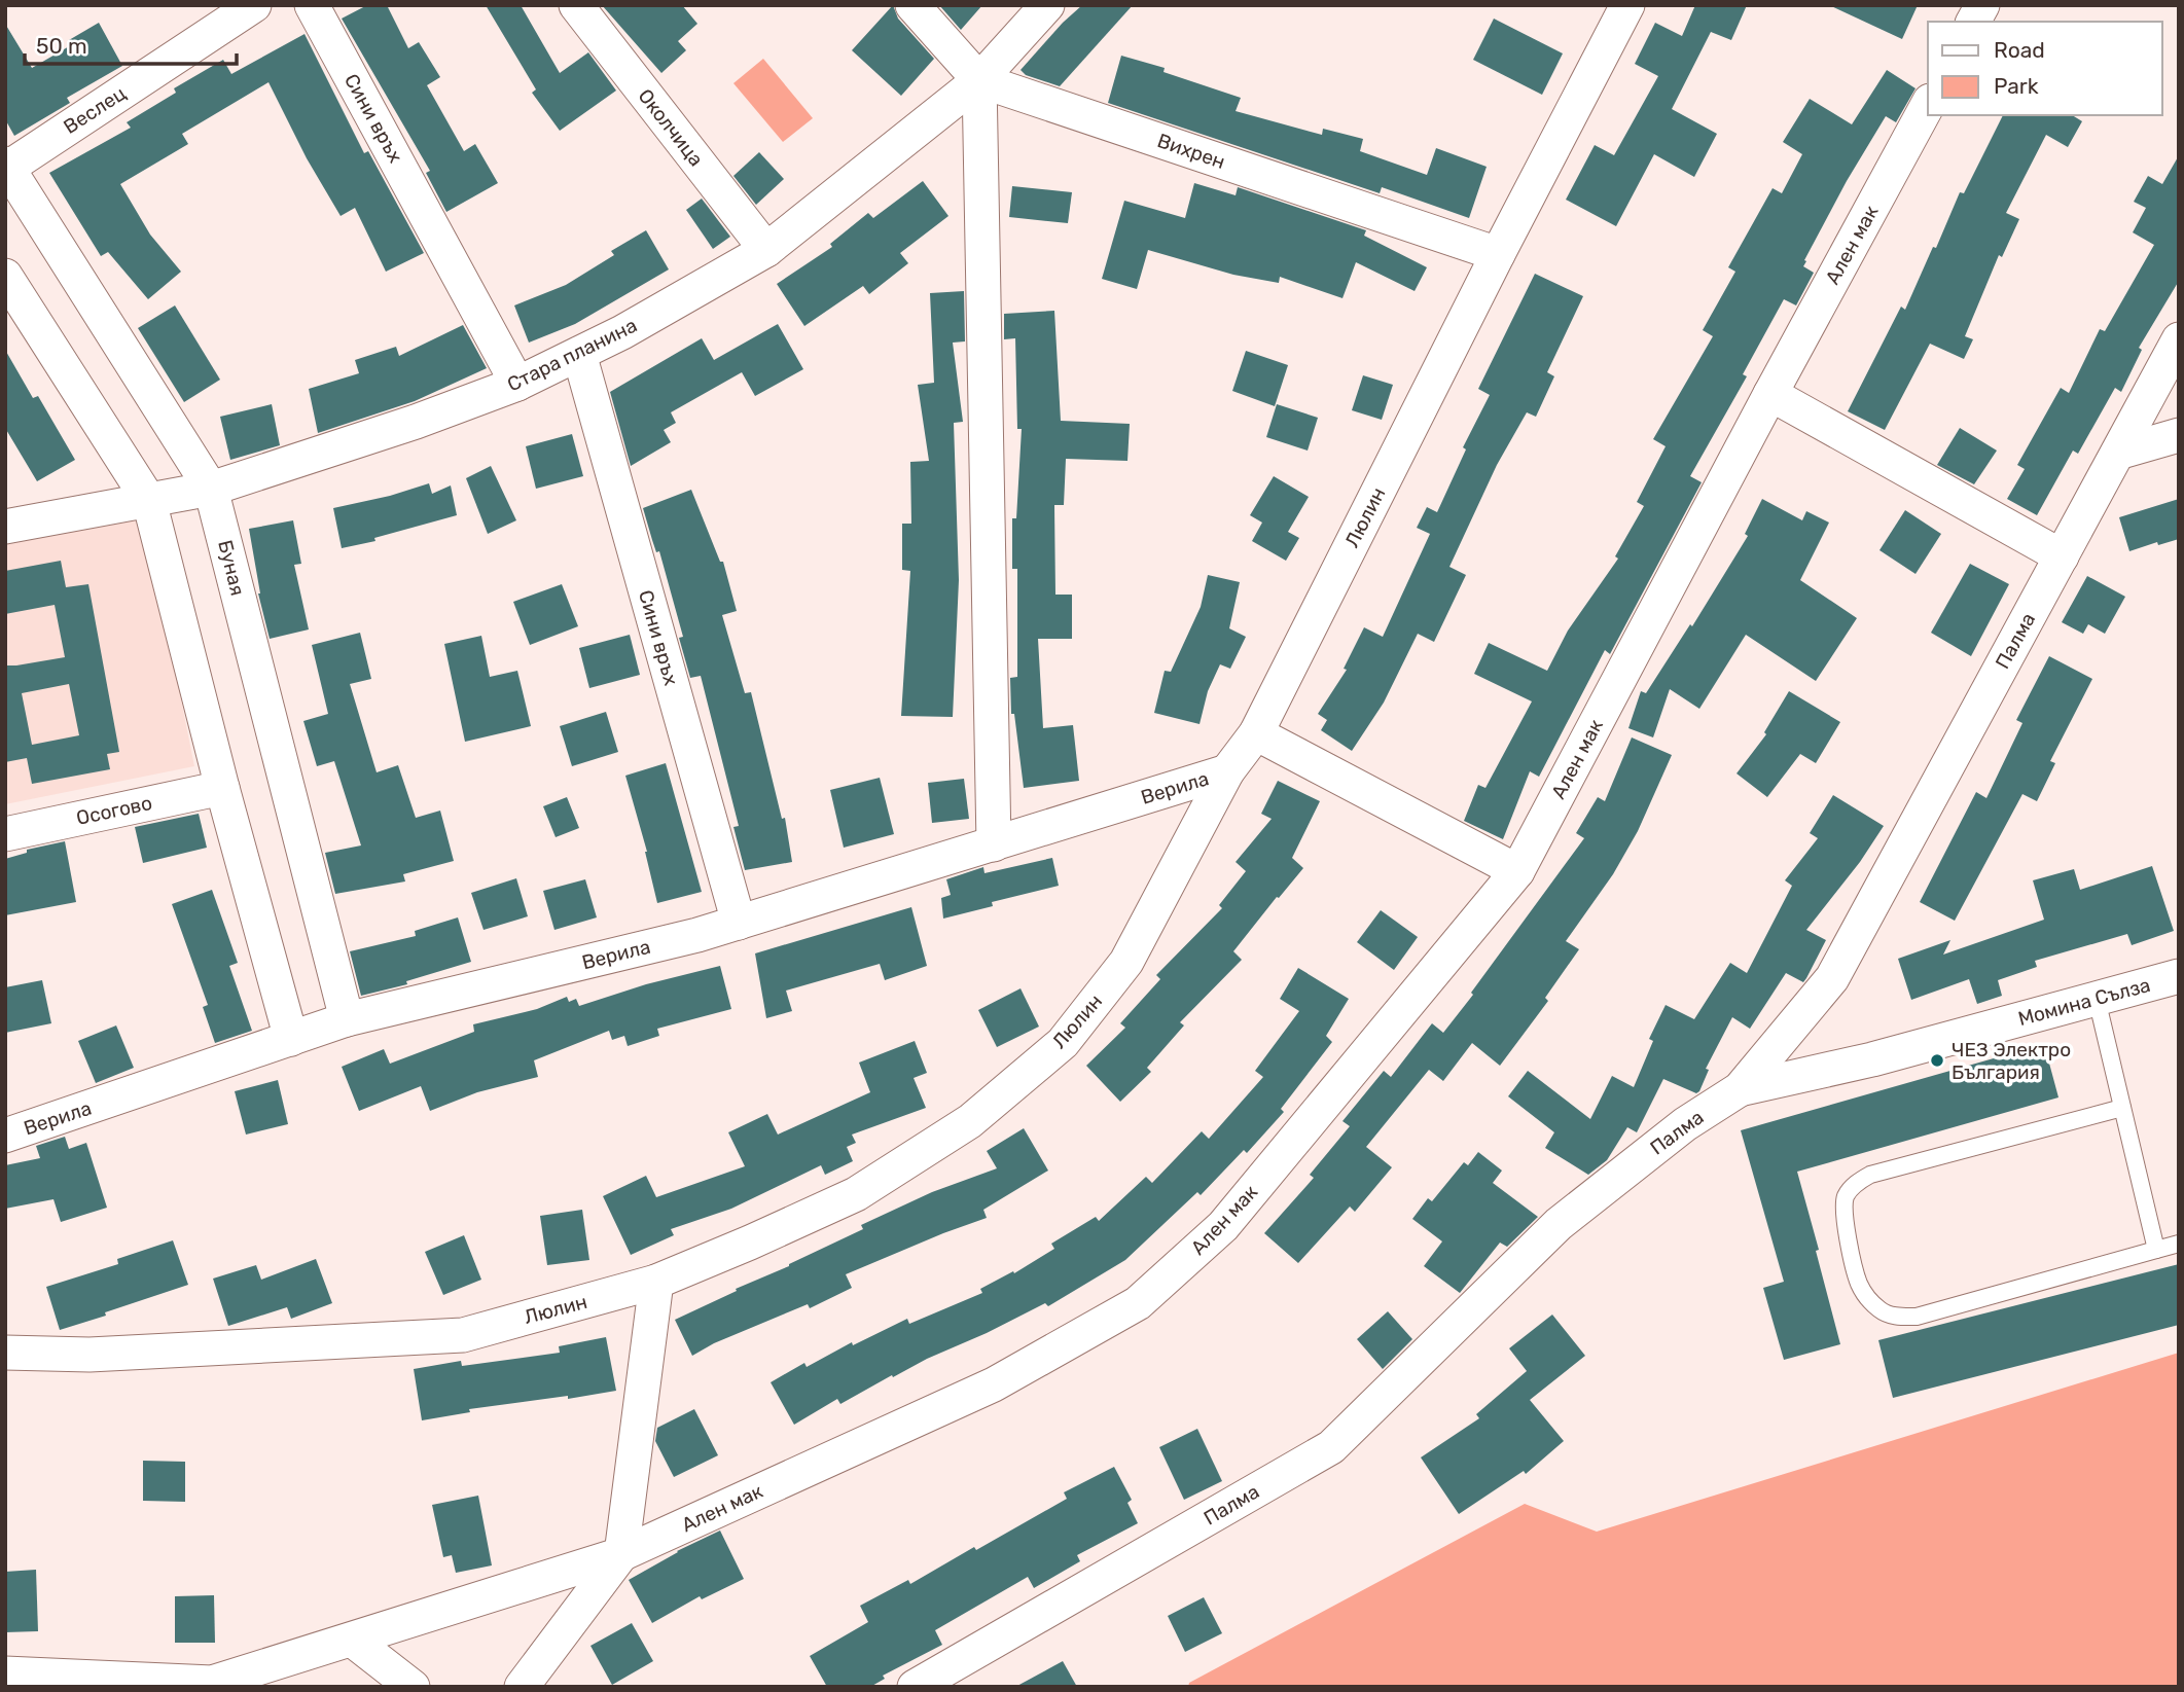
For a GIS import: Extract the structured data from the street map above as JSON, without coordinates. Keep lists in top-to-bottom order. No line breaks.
{"streets":{"street":["Веслец","Сини връх","Околчица","Вихрен","Ален мак","Стара планина","Люлин","Буная","Палма","Верила","Осогово","Момина Сълза"]},"crossings":[["Веслец","Буная"],["Сини връх","Стара планина"],["Сини връх","Верила"],["Околчица","Стара планина"],["Вихрен","Стара планина"],["Вихрен","Люлин"],["Стара планина","Буная"],["Люлин","Верила"],["Буная","Верила"],["Палма","Момина Сълза"]],"places":["ЧЕЗ Электро България"],"legend":["Road","Park"],"scale_bar":"50 m"}
